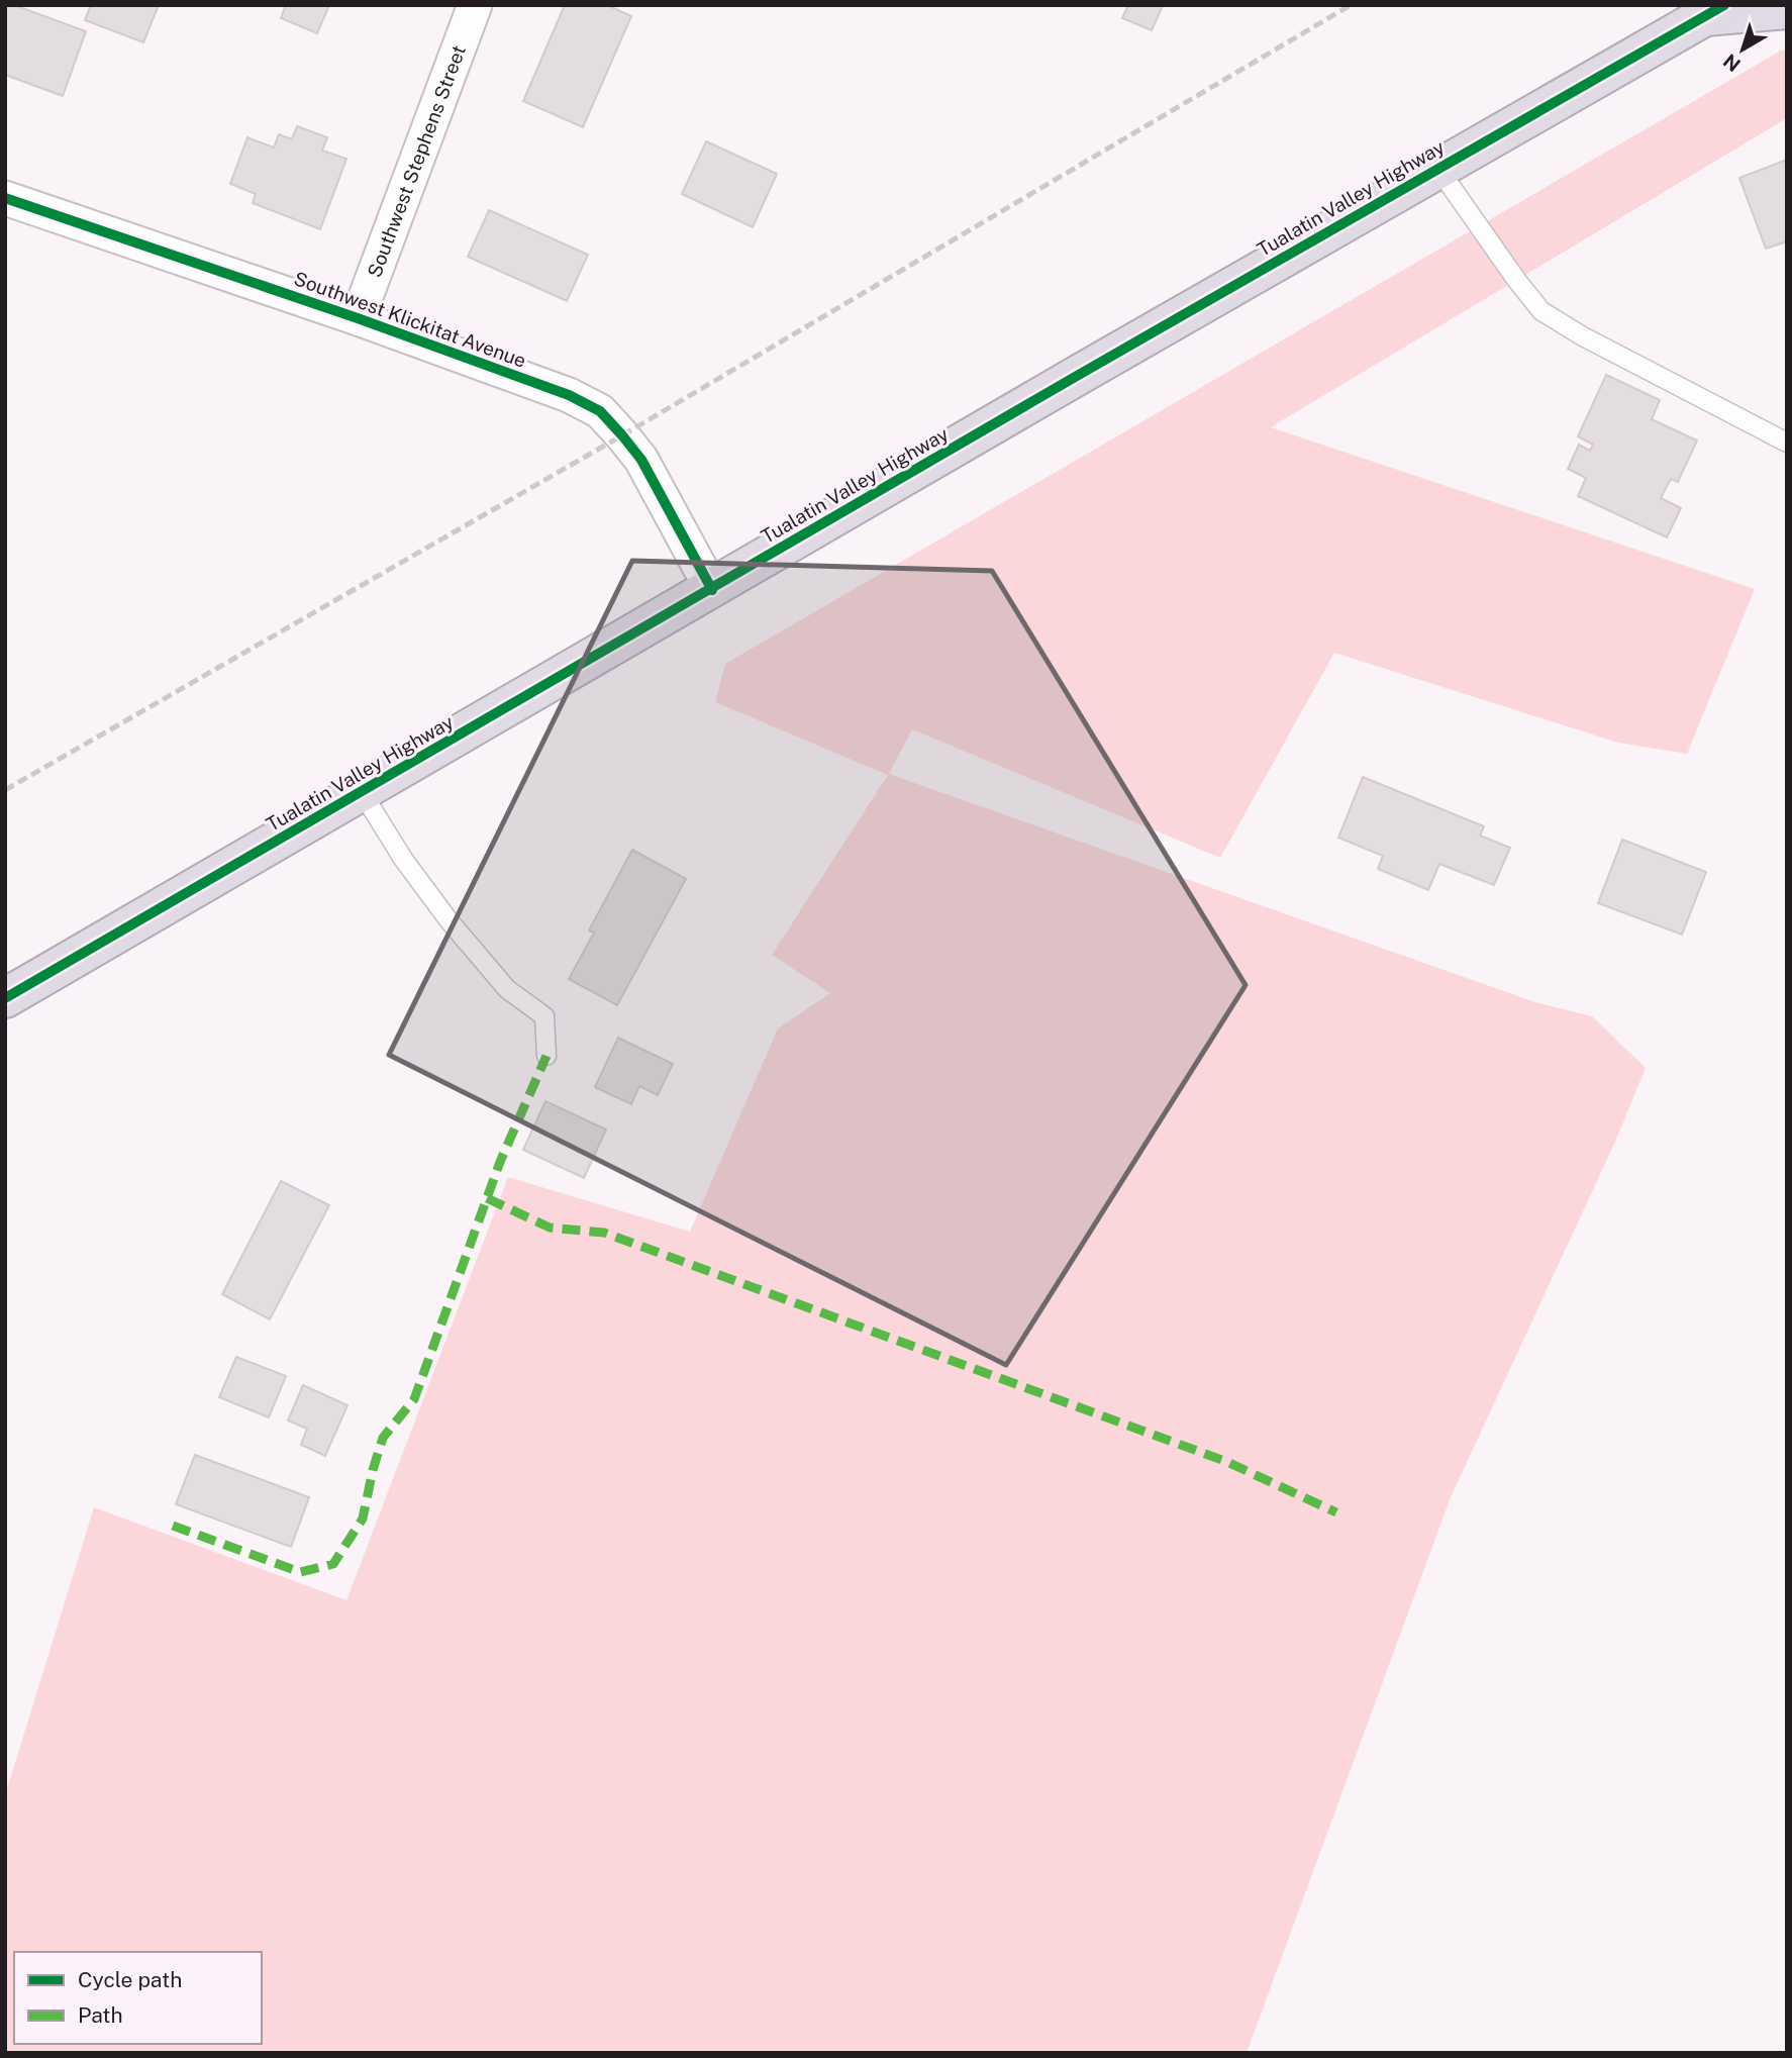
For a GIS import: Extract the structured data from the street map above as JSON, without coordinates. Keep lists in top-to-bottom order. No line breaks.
{"streets":{"highway":["Tualatin Valley Highway"],"street":["Southwest Stephens Street","Southwest Klickitat Avenue"]},"crossings":[["Southwest Stephens Street","Southwest Klickitat Avenue"],["Tualatin Valley Highway","Southwest Klickitat Avenue"]],"legend":["Cycle path","Path"],"north":"bottom left"}
